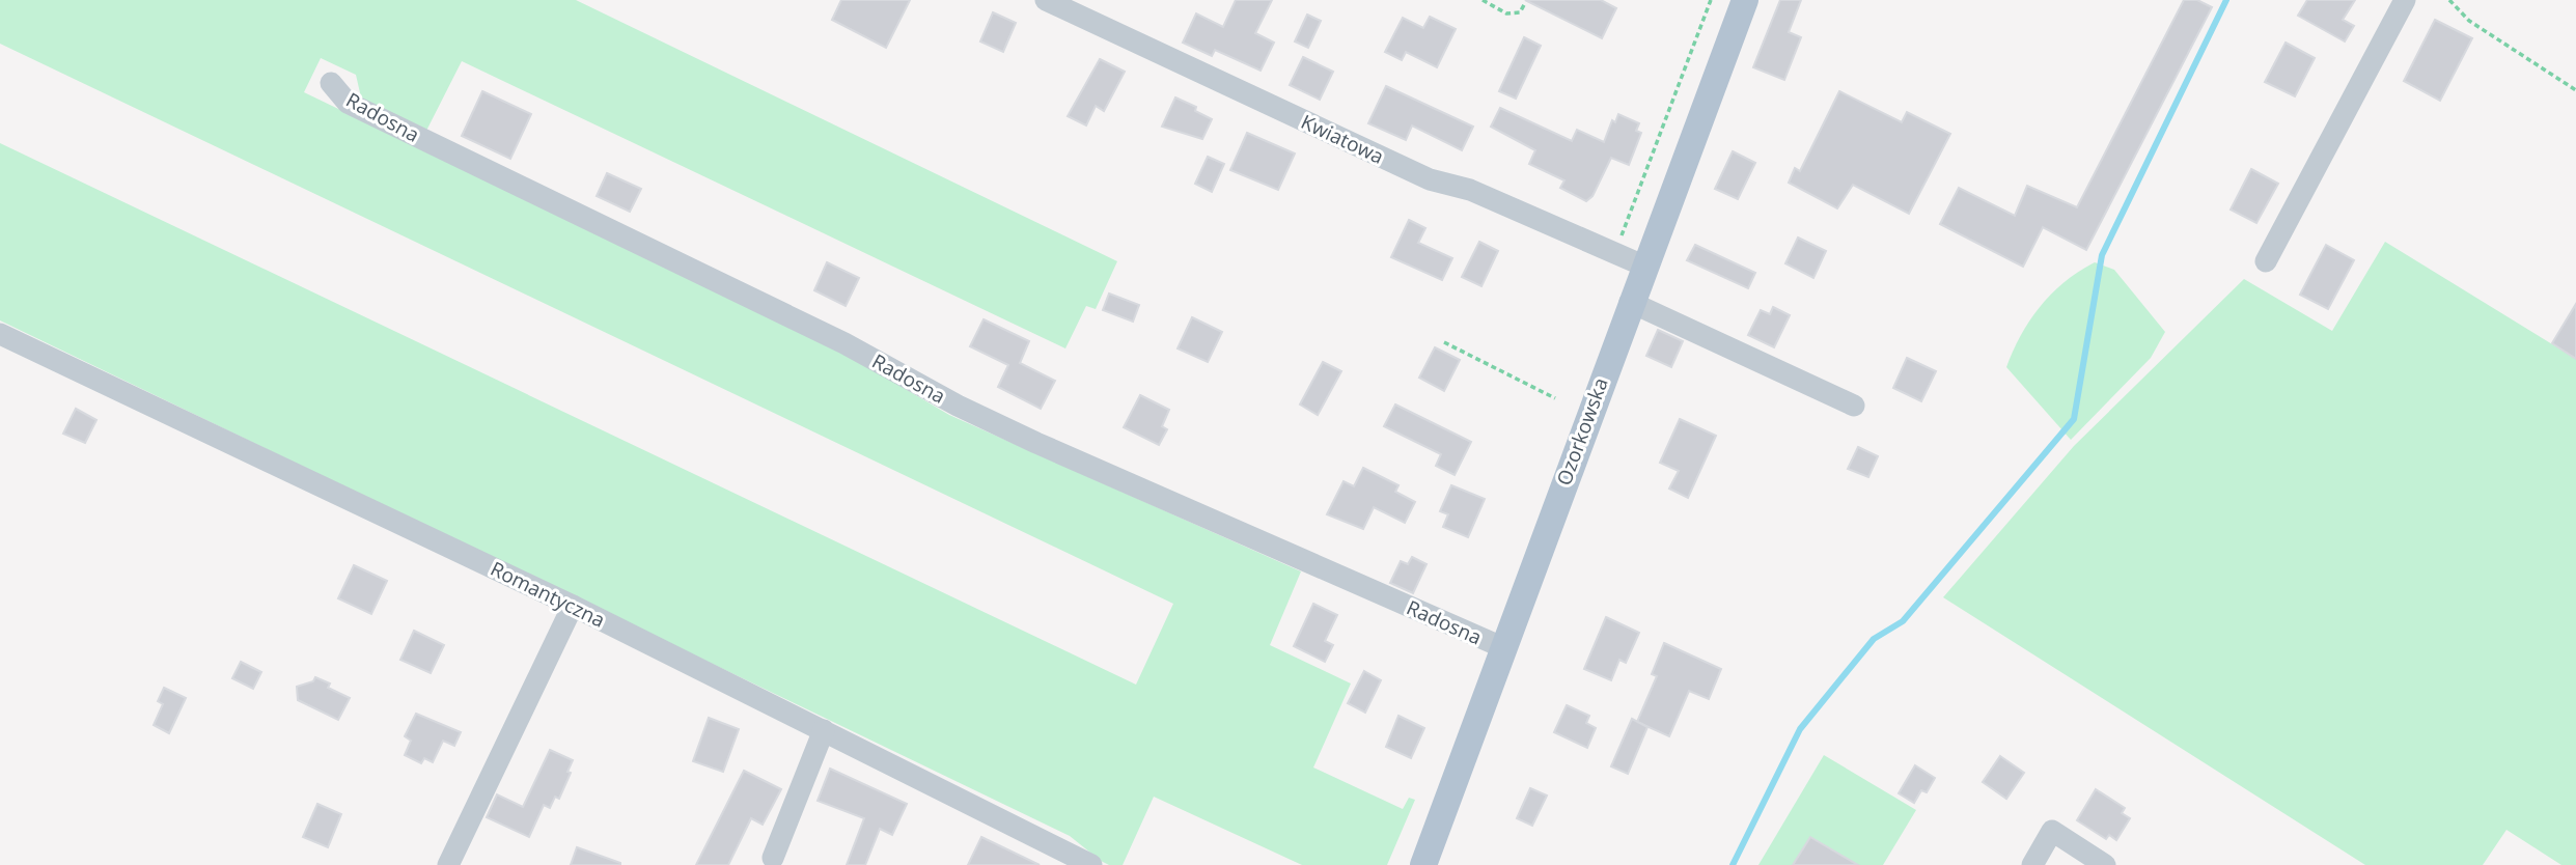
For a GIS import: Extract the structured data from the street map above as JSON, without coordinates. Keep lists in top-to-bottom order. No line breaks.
{"streets":{"main road":["Ozorkowska"],"street":["Radosna","Kwiatowa","Romantyczna"]},"crossings":[["Radosna","Ozorkowska"],["Kwiatowa","Ozorkowska"]]}
